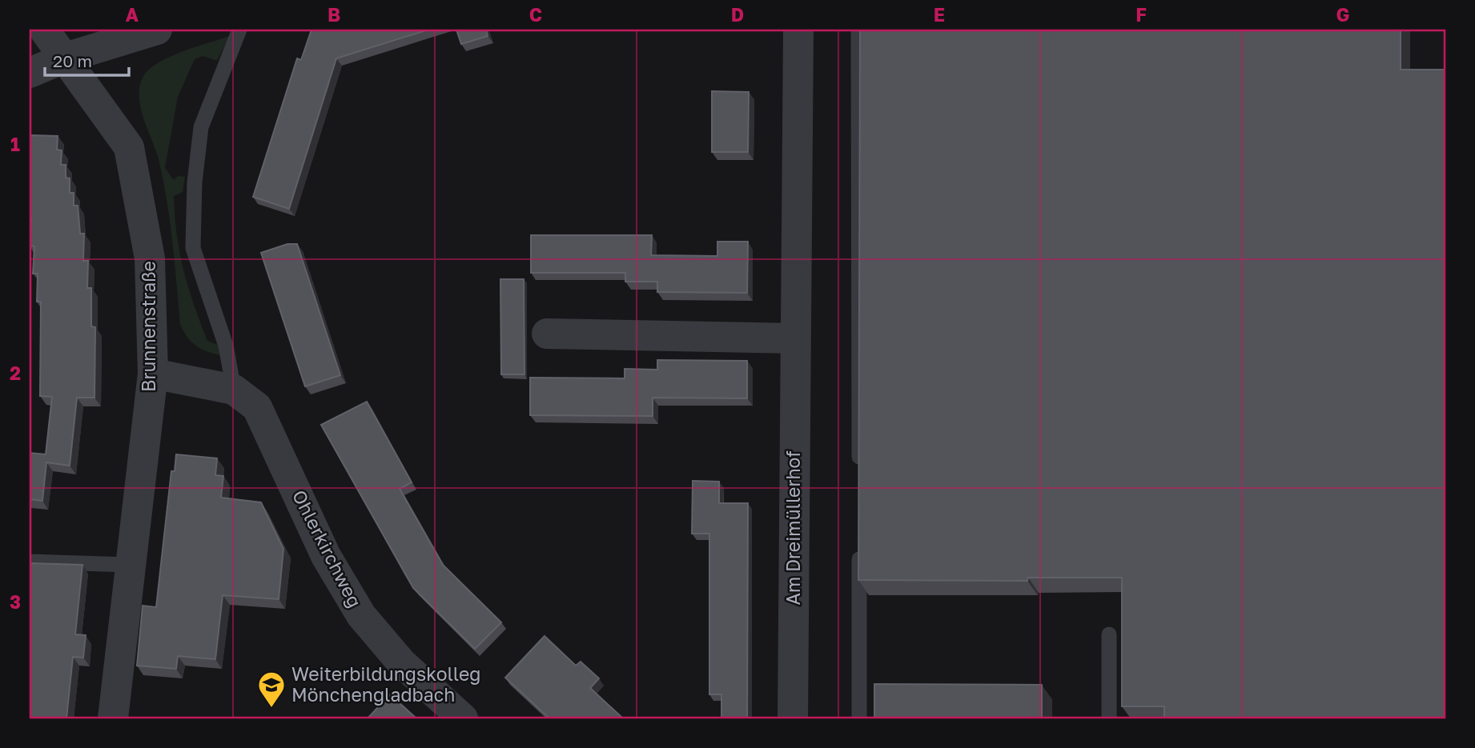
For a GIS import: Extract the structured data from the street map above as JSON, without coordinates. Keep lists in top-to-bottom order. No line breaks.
{"streets":{"street":["Brunnenstraße","Am Dreimüllerhof","Ohlerkirchweg"]},"crossings":[["Brunnenstraße","Ohlerkirchweg"]],"places":{"school or university":["Weiterbildungskolleg Mönchengladbach"]},"scale_bar":"20 m","grid":{"columns":["A","B","C","D","E","F","G"],"rows":["1","2","3"]}}
